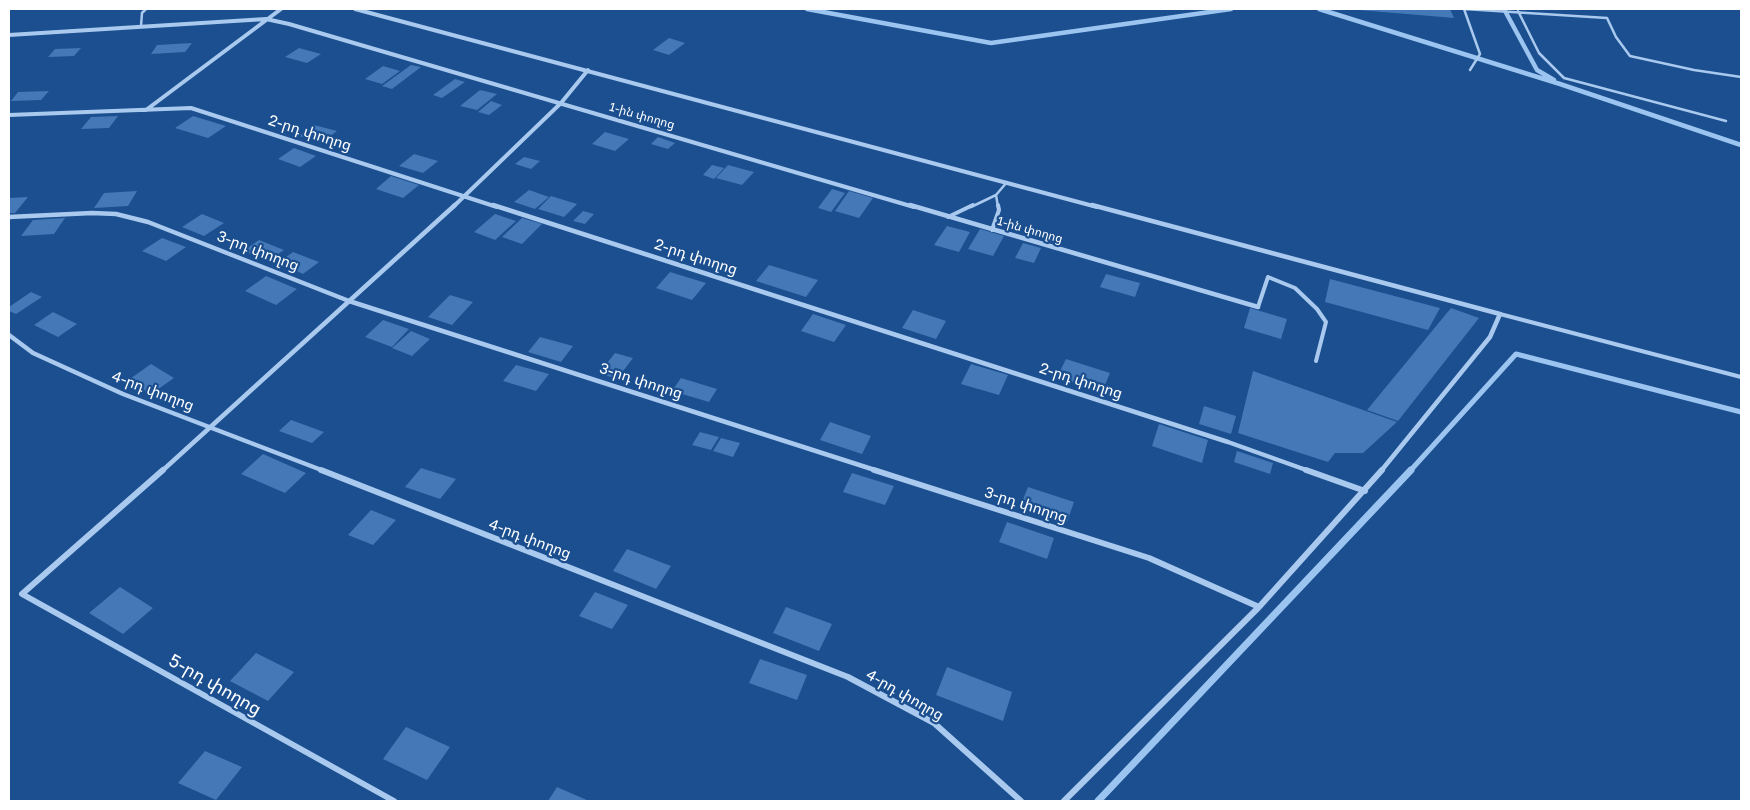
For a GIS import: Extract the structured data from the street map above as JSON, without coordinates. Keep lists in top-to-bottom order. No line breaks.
{"streets":{"street":["1-ին փողոց","2-րդ փողոց","3-րդ փողոց","4-րդ փողոց","5-րդ փողոց"]},"crossings":[["4-րդ փողոց","5-րդ փողոց"]]}
